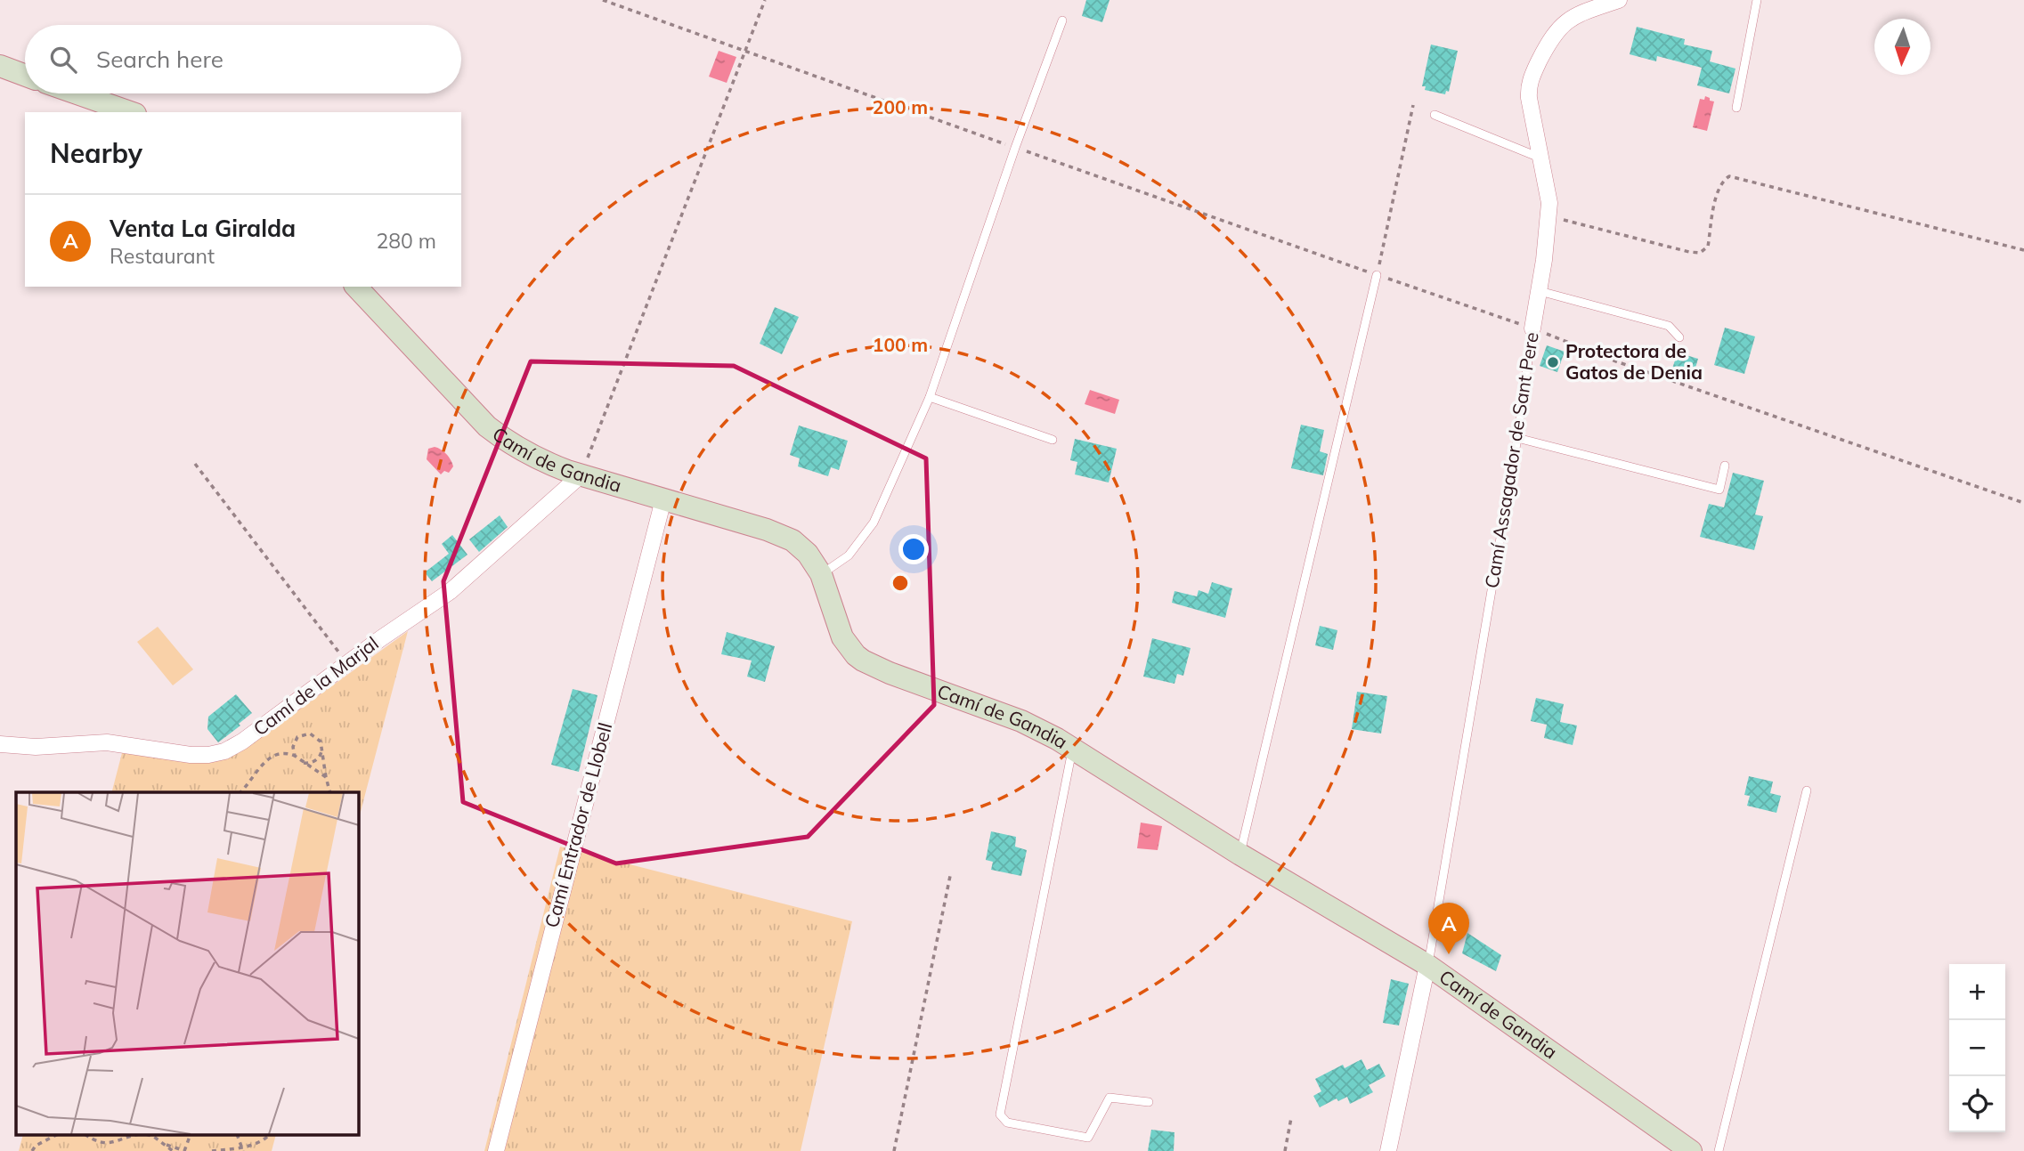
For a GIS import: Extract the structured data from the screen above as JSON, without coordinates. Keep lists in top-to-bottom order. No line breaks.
{"streets":{"main road":["Camí de Gandia"],"street":["Camí Assagador de Sant Pere","Camí de la Marjal","Camí Entrador de Llobell"]},"crossings":[["Camí de Gandia","Camí Assagador de Sant Pere"],["Camí de Gandia","Camí de la Marjal"],["Camí de Gandia","Camí Entrador de Llobell"]],"places":["Protectora de Gatos de Denia"],"north":"bottom","page":{"search":"Search here","heading":"Nearby","list":[{"mark":"A","name":"Venta La Giralda","note":"Restaurant","value":"280 m"}],"pins":"A","map_buttons":["+","−"]},"rings":["200 m","100 m"]}
